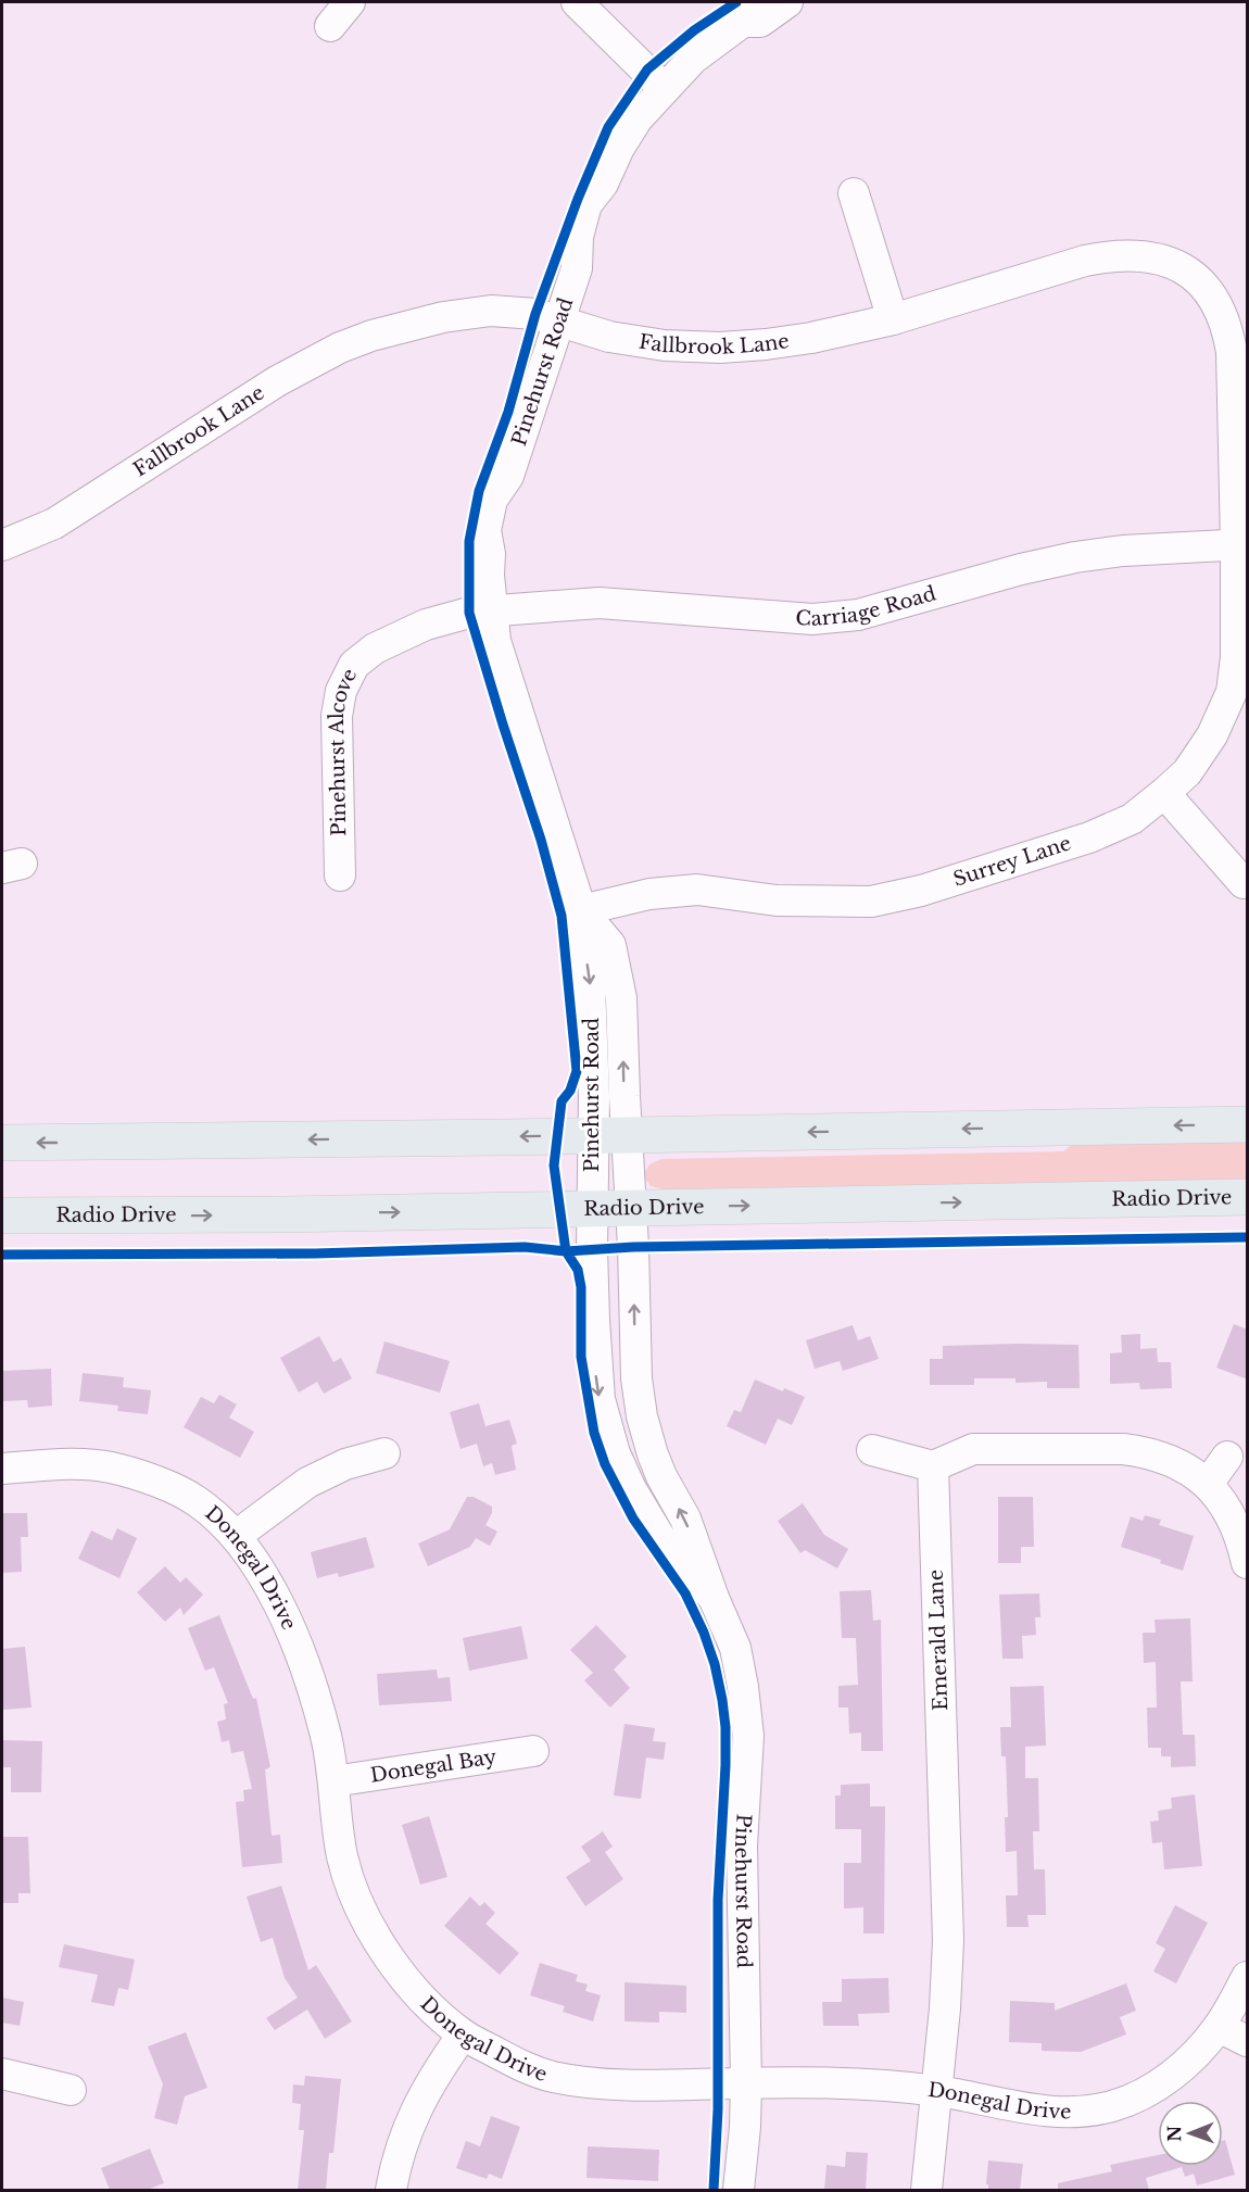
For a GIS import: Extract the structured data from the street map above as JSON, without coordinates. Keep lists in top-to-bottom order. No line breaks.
{"streets":{"main road":["Radio Drive"],"street":["Fallbrook Lane","Pinehurst Road","Carriage Road","Pinehurst Alcove","Surrey Lane","Donegal Drive","Emerald Lane","Donegal Bay"]},"crossings":[["Fallbrook Lane","Pinehurst Road"],["Fallbrook Lane","Carriage Road"],["Fallbrook Lane","Surrey Lane"],["Pinehurst Road","Carriage Road"],["Pinehurst Road","Pinehurst Alcove"],["Pinehurst Road","Surrey Lane"],["Pinehurst Road","Radio Drive"],["Pinehurst Road","Donegal Drive"],["Carriage Road","Pinehurst Alcove"],["Carriage Road","Surrey Lane"],["Donegal Drive","Emerald Lane"],["Donegal Drive","Donegal Bay"]],"north":"left"}
